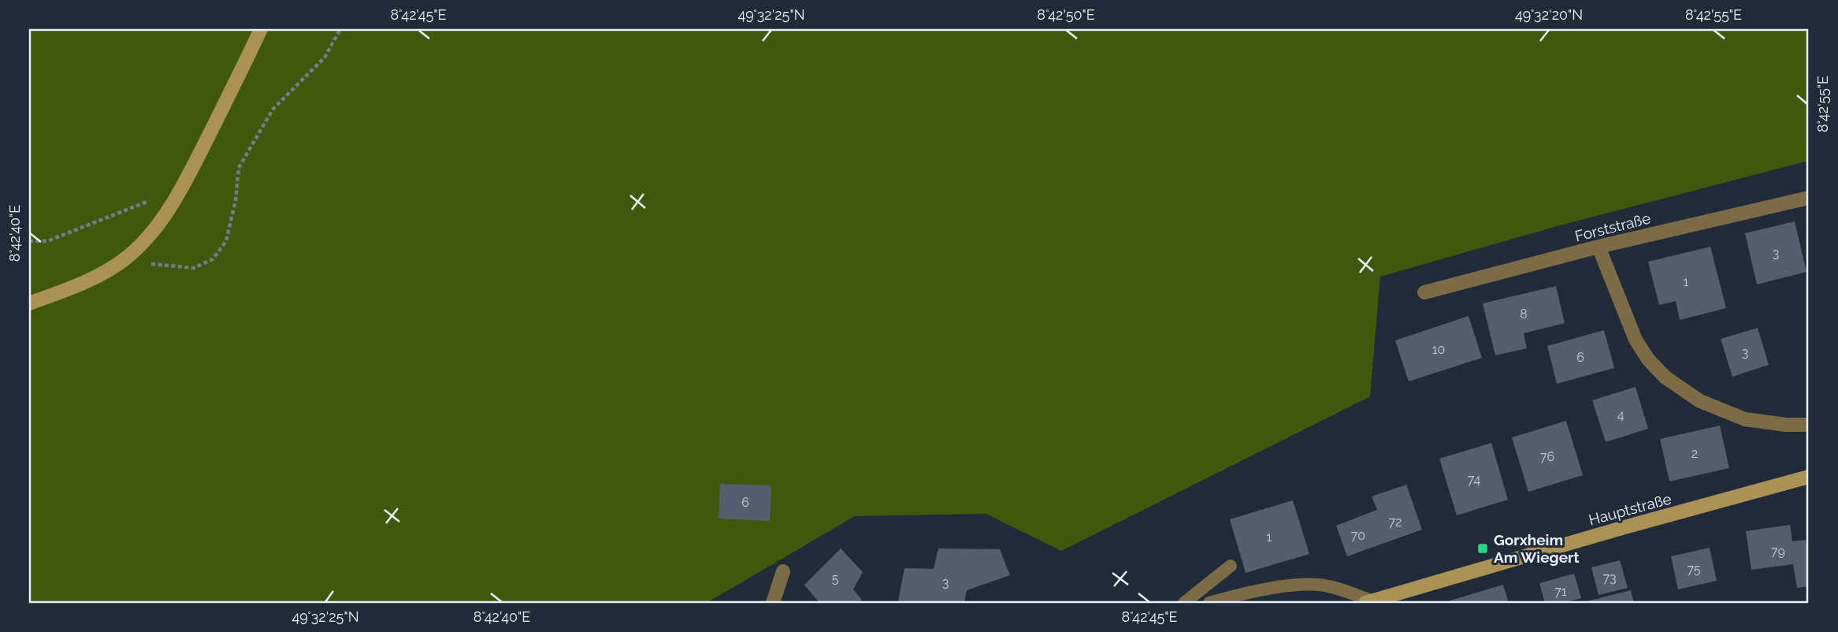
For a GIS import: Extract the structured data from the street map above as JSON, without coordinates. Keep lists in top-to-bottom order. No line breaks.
{"streets":{"main road":["Hauptstraße"],"street":["Forststraße"]},"places":{"transit":["Gorxheim Am Wiegert"]},"house_numbers":["3","1","8","10","3","6","4","2","76","74","6","72","70","1","79","75","73","5","3","71"],"coordinates":["8°42'45\"E","49°32'25\"N","8°42'50\"E","49°32'20\"N","8°42'55\"E","8°42'40\"E"]}
